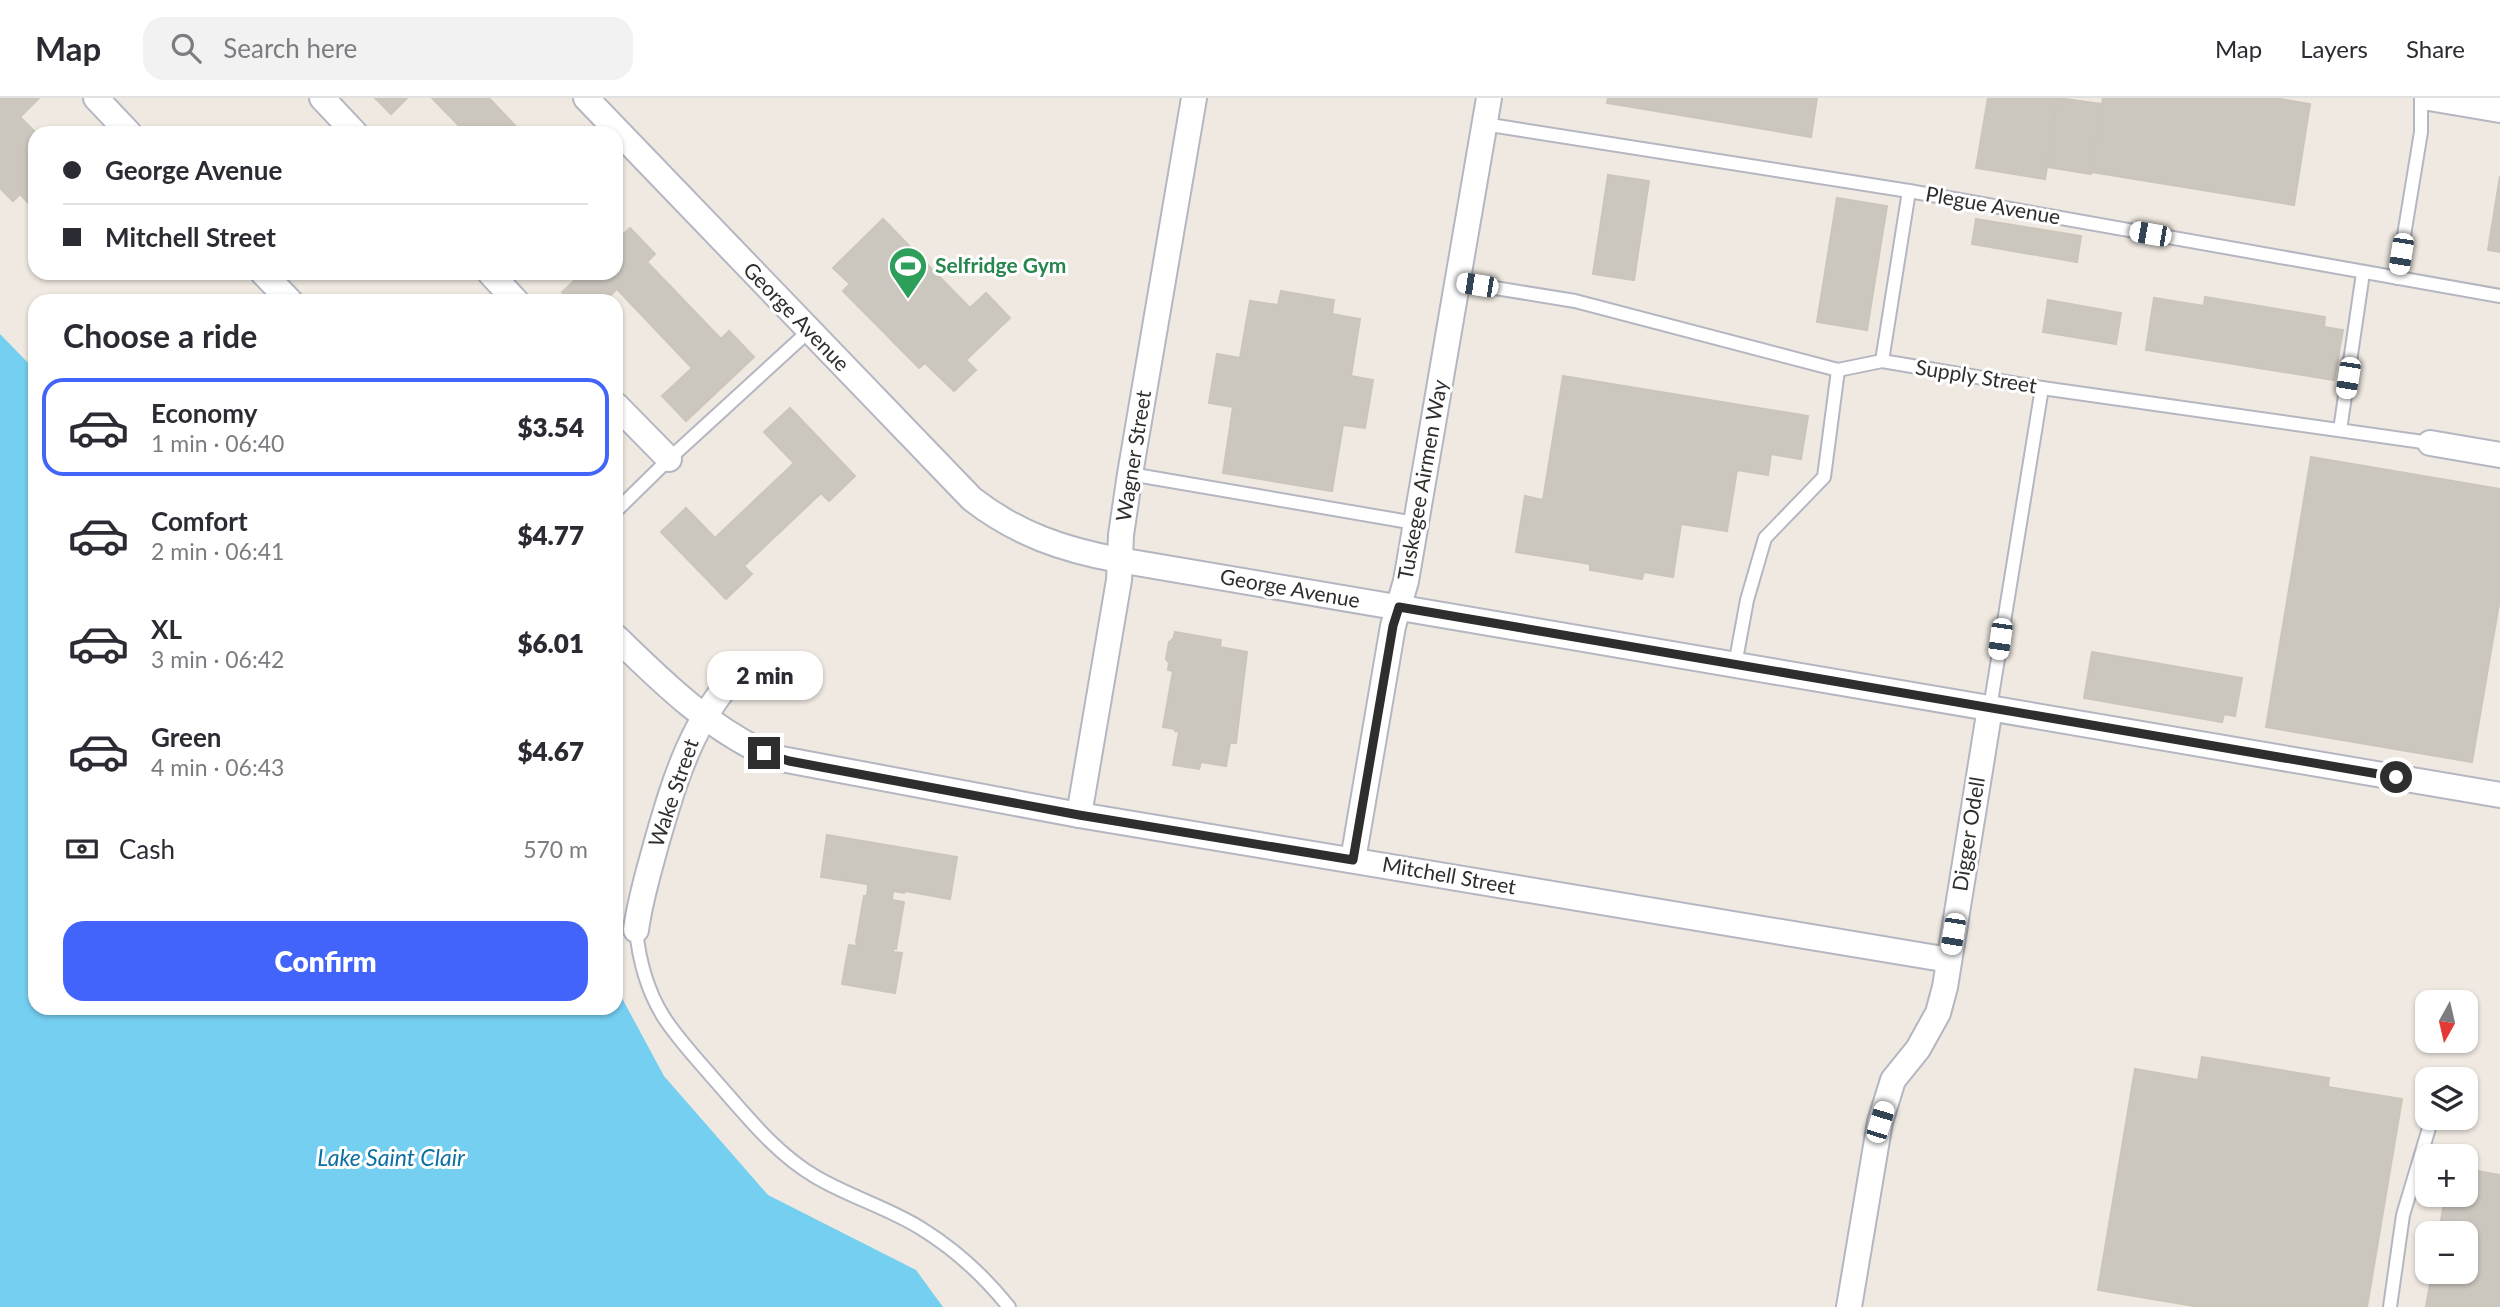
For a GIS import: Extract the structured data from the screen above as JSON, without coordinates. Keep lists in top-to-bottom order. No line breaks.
{"streets":{"street":["George Avenue","Supply Street","Wagner Street","Tuskegee Airmen Way","Wake Street","Digger Odell","Mitchell Street"],"lane":["Plegue Avenue"]},"crossings":[["Plegue Avenue","Tuskegee Airmen Way"],["George Avenue","Wagner Street"],["George Avenue","Tuskegee Airmen Way"],["George Avenue","Digger Odell"],["Supply Street","Tuskegee Airmen Way"],["Supply Street","Digger Odell"],["Wagner Street","Mitchell Street"],["Tuskegee Airmen Way","Mitchell Street"],["Wake Street","Mitchell Street"],["Digger Odell","Mitchell Street"]],"water":["Lake Saint Clair"],"places":{"sports":["Selfridge Gym"]},"north":"bottom","page":{"header":"Map","search":"Search here","nav":["Map","Layers","Share"],"banner":["George Avenue","Mitchell Street"],"heading":"Choose a ride","list":[{"name":"Economy","note":"1 min · 06:40","value":"$3.54"},{"name":"Comfort","note":"2 min · 06:41","value":"$4.77"},{"name":"XL","note":"3 min · 06:42","value":"$6.01"},{"name":"Green","note":"4 min · 06:43","value":"$4.67"}],"bubble":"2 min","pay":["Cash","570 m"],"buttons":"Confirm","map_buttons":["+","−"]}}
